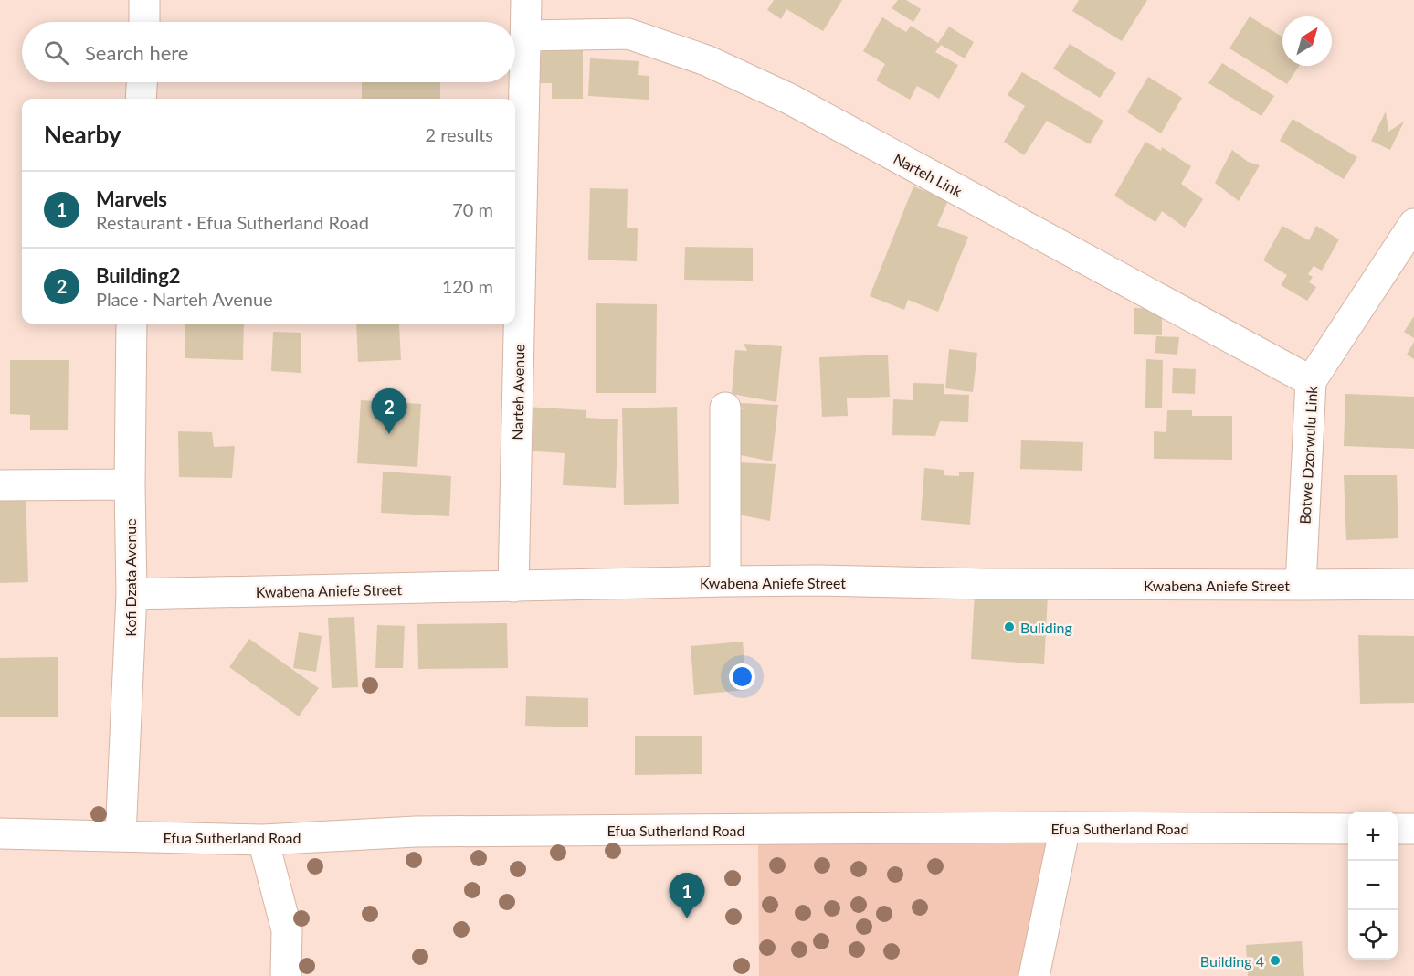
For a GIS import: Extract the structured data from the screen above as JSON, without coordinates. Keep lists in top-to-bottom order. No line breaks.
{"streets":{"street":["Narteh Link","Narteh Avenue","Botwe Dzorwulu Link","Kofi Dzata Avenue","Kwabena Aniefe Street","Efua Sutherland Road"]},"crossings":[["Narteh Link","Narteh Avenue"],["Narteh Link","Botwe Dzorwulu Link"],["Narteh Avenue","Kwabena Aniefe Street"],["Botwe Dzorwulu Link","Kwabena Aniefe Street"],["Kofi Dzata Avenue","Kwabena Aniefe Street"],["Kofi Dzata Avenue","Efua Sutherland Road"]],"places":["Buliding","Building 4"],"north":"top right","page":{"search":"Search here","heading":["Nearby","2 results"],"list":[{"mark":"1","name":"Marvels","note":"Restaurant · Efua Sutherland Road","value":"70 m"},{"mark":"2","name":"Building2","note":"Place · Narteh Avenue","value":"120 m"}],"pins":["2","1"],"map_buttons":["+","−"]}}
